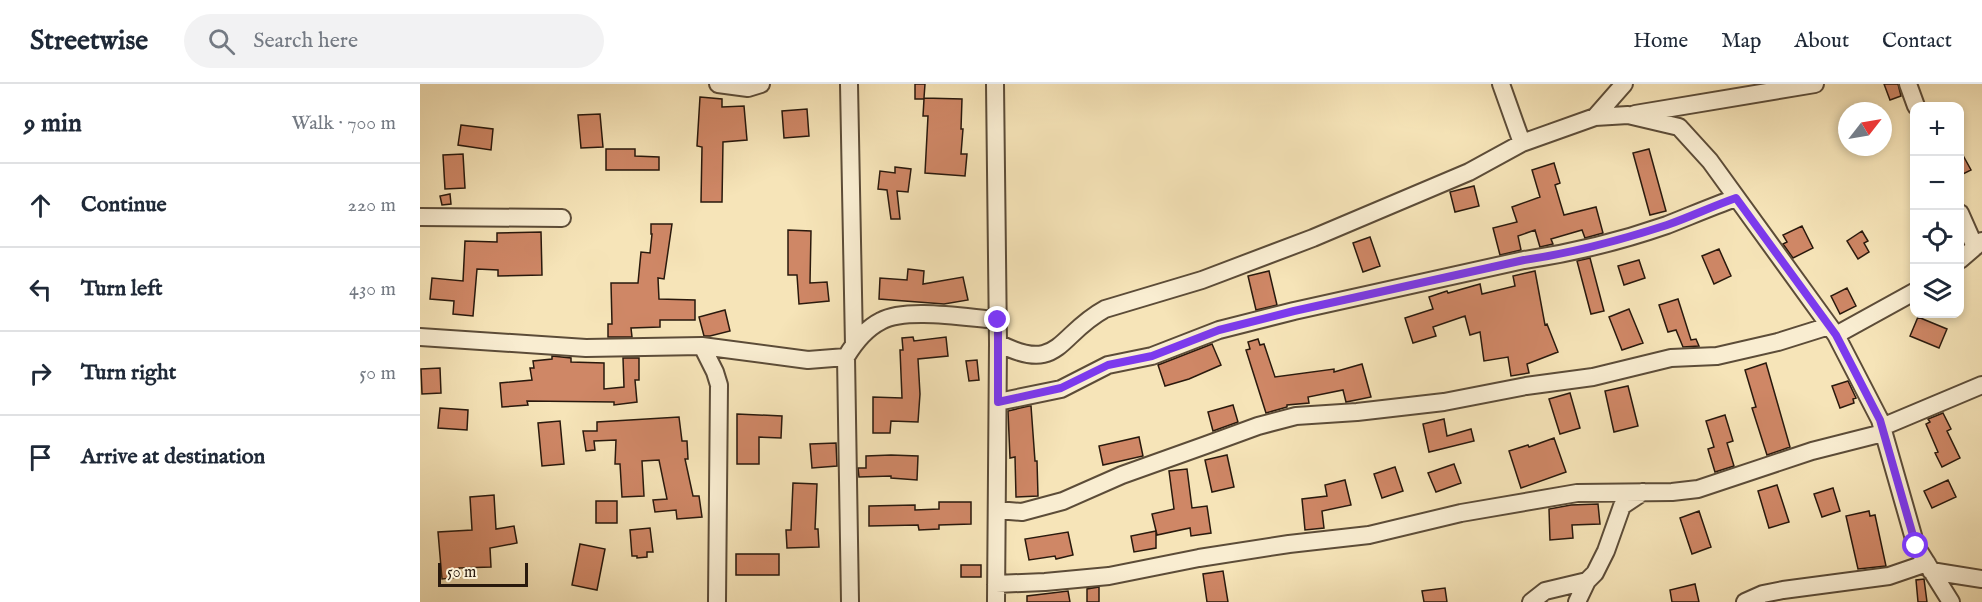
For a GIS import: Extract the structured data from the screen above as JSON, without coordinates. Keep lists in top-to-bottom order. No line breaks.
{"scale_bar":"50 m","north":"top right","page":{"header":"Streetwise","search":"Search here","nav":["Home","Map","About","Contact"],"heading":["9 min","Walk · 700 m"],"map_buttons":["+","−"],"list":[["Continue","220 m"],["Turn left","430 m"],["Turn right","50 m"],"Arrive at destination"],"scale":"50 m"}}
